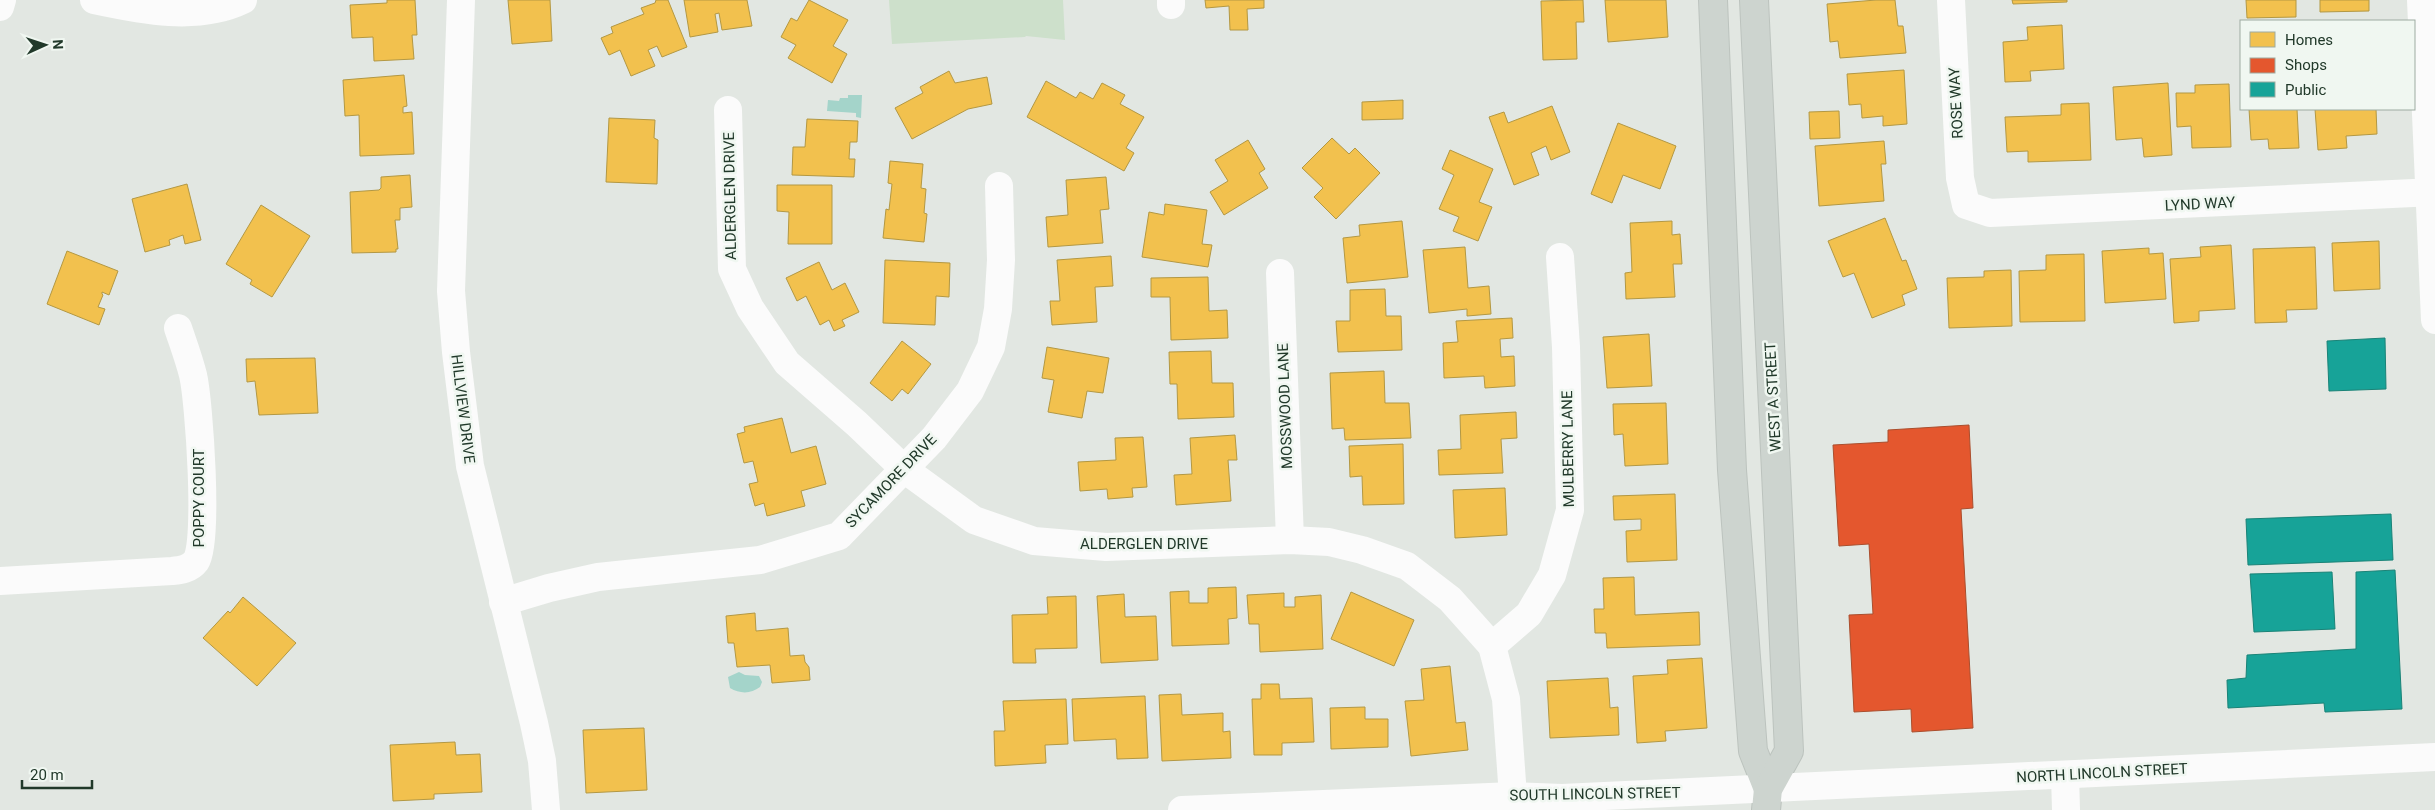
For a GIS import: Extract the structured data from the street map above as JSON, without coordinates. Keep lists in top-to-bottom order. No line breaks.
{"streets":{"main road":["WEST A STREET"],"street":["ROSE WAY","ALDERGLEN DRIVE","LYND WAY","MOSSWOOD LANE","HILLVIEW DRIVE","MULBERRY LANE","SYCAMORE DRIVE","POPPY COURT","NORTH LINCOLN STREET","SOUTH LINCOLN STREET"]},"crossings":[["ROSE WAY","LYND WAY"],["ALDERGLEN DRIVE","MOSSWOOD LANE"],["ALDERGLEN DRIVE","MULBERRY LANE"],["ALDERGLEN DRIVE","SYCAMORE DRIVE"],["ALDERGLEN DRIVE","SOUTH LINCOLN STREET"],["WEST A STREET","NORTH LINCOLN STREET"],["WEST A STREET","SOUTH LINCOLN STREET"],["HILLVIEW DRIVE","SYCAMORE DRIVE"],["NORTH LINCOLN STREET","SOUTH LINCOLN STREET"]],"legend":["Homes","Shops","Public"],"scale_bar":"20 m","north":"right"}
